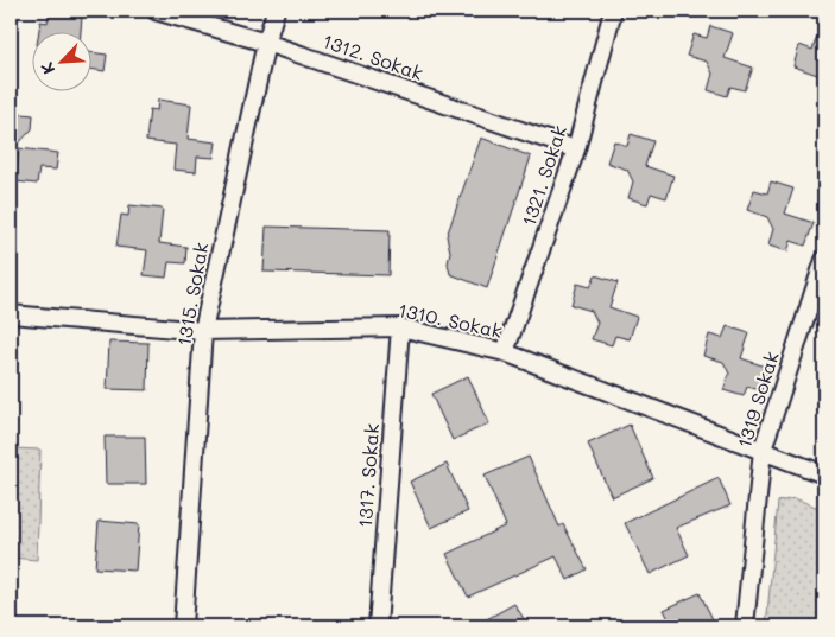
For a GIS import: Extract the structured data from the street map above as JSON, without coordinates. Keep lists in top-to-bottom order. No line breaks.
{"streets":{"street":["1312. Sokak","1321. Sokak","1315. Sokak","1310. Sokak","1319 Sokak","1317. Sokak"]},"crossings":[["1312. Sokak","1321. Sokak"],["1312. Sokak","1315. Sokak"],["1321. Sokak","1310. Sokak"],["1315. Sokak","1310. Sokak"],["1310. Sokak","1319 Sokak"],["1310. Sokak","1317. Sokak"]],"north":"bottom left"}
